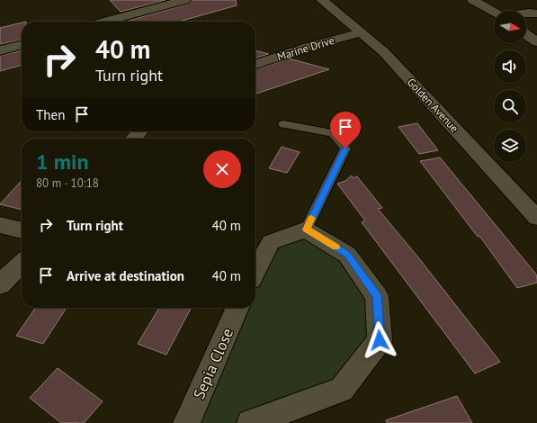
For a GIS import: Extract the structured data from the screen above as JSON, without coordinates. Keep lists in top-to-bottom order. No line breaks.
{"streets":{"street":["Marine Drive","Golden Avenue","Sepia Close"]},"crossings":[["Marine Drive","Golden Avenue"]],"north":"right","page":{"turn":["40 m","Turn right"],"then":"Then","heading":["1 min","80 m · 10:18"],"list":[{"name":"Turn right","value":"40 m"},{"name":"Arrive at destination","value":"40 m"}]}}
